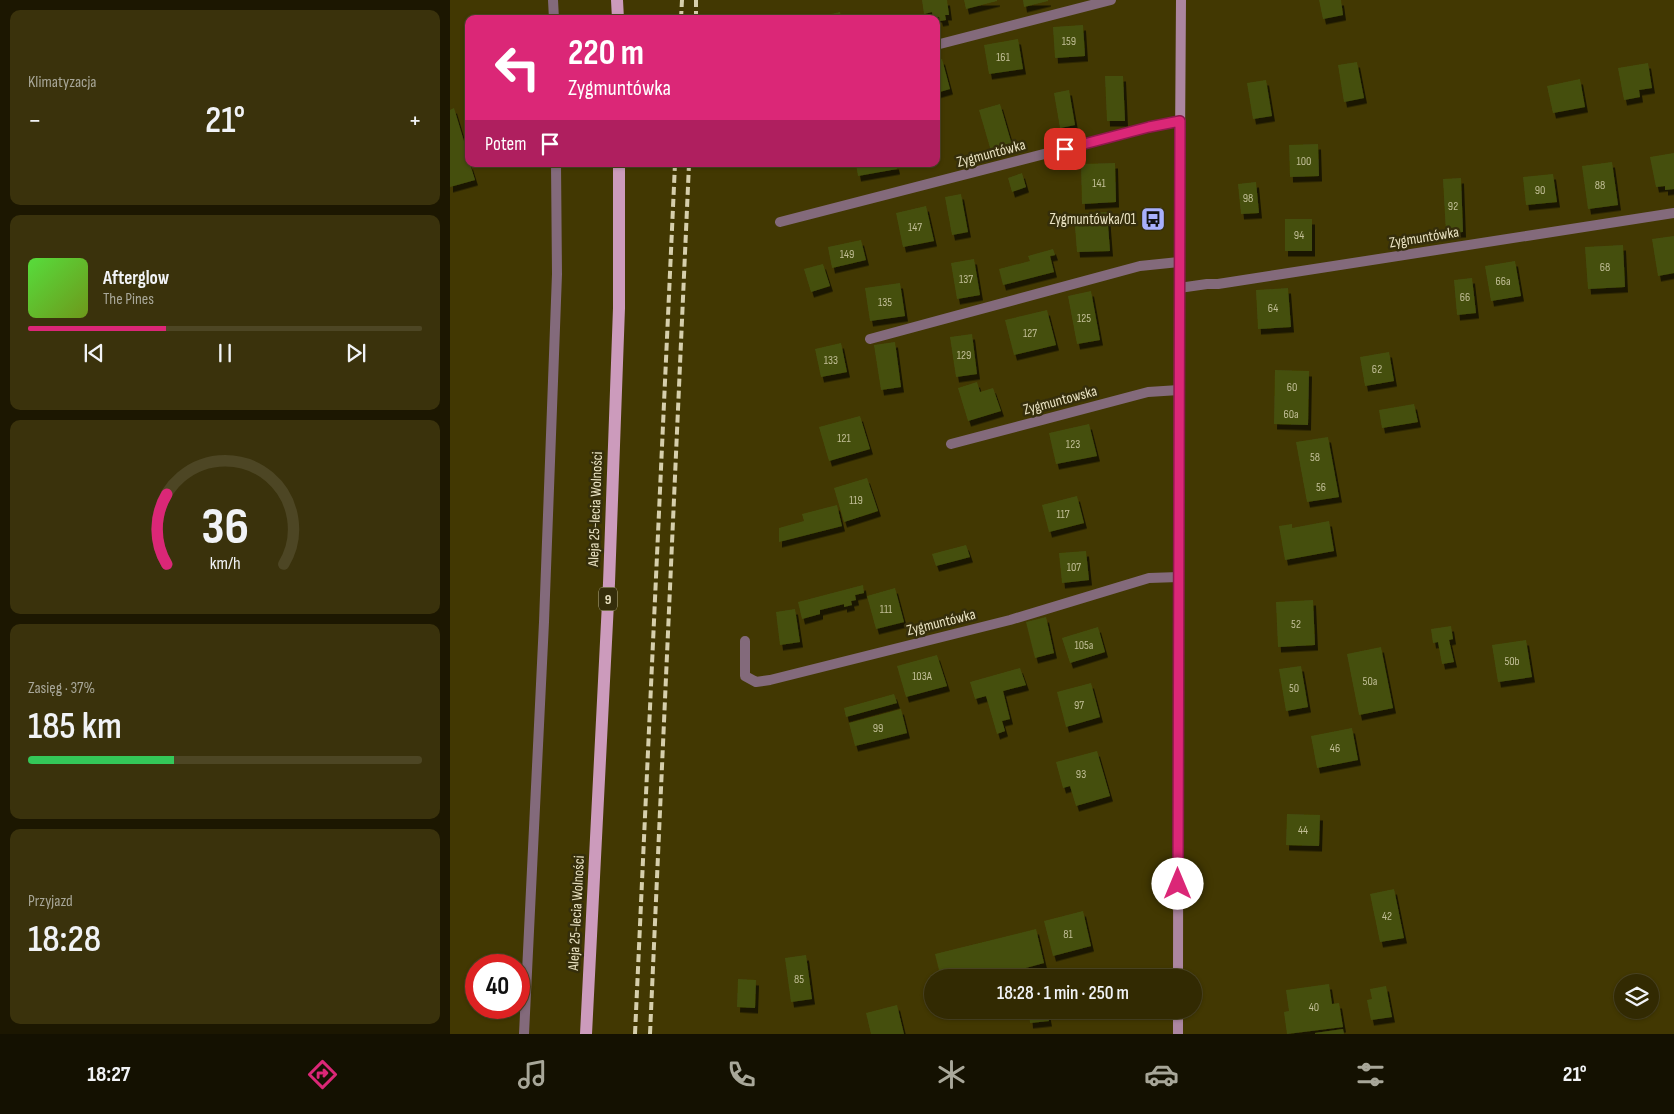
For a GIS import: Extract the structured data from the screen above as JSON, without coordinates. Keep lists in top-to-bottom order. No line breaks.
{"streets":{"main road":["Aleja 25-lecia Wolności","9"],"street":["Zygmuntówka","Zygmuntowska"]},"places":{"bus stop":["Zygmuntówka/01"]},"house_numbers":["159","161","100","141","88","90","98","92","147","94","149","68","137","66a","66","135","64","125","127","129","133","62","60","60a","121","123","58","56","119","117","107","111","52","105a","50b","103A","50a","50","97","99","46","93","44","42","81","85","40"],"page":{"tile":["Klimatyzacja",["Zasięg · 37%","185 km"],["Przyjazd","18:28"]],"turn":["220 m","Zygmuntówka"],"heat":["−","21°","+"],"then":"Potem","song":["Afterglow","The Pines"],"limit":"40","trip":"18:28 · 1 min · 250 m","tabs":["18:27","21°"],"gauge":["36","km/h"]}}
